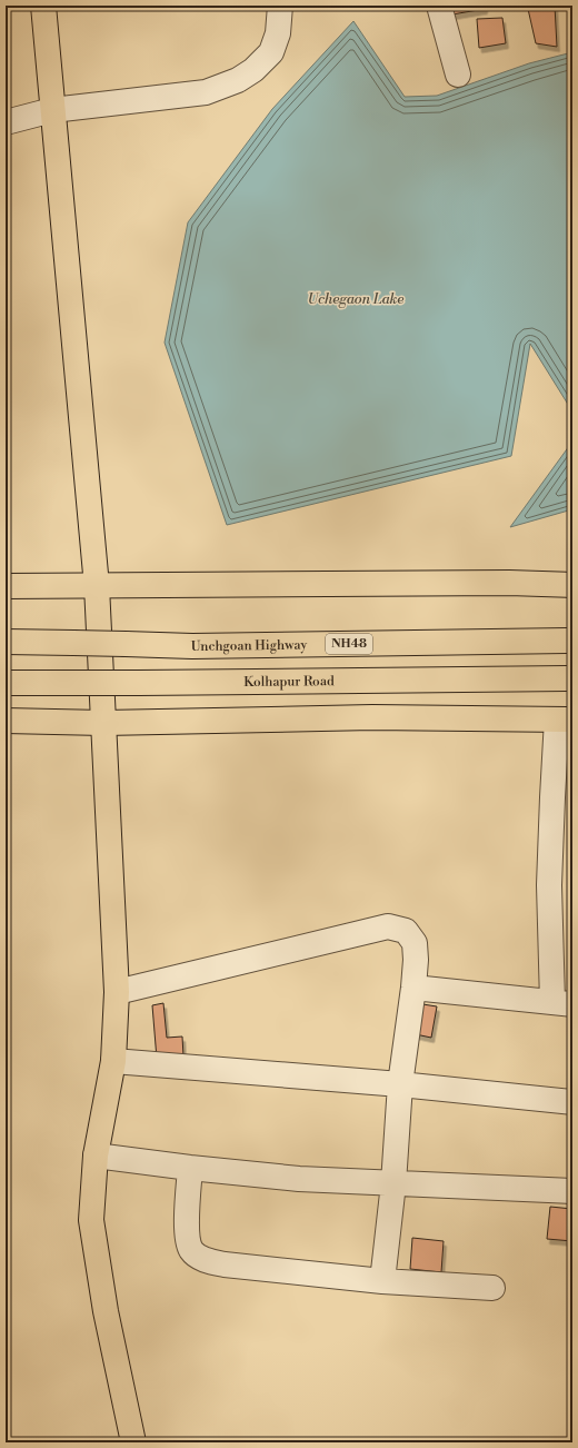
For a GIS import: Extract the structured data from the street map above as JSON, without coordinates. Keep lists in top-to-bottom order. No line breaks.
{"streets":{"main road":["NH48","Unchgoan Highway","Kolhapur Road"]},"water":["Uchegaon Lake"]}
